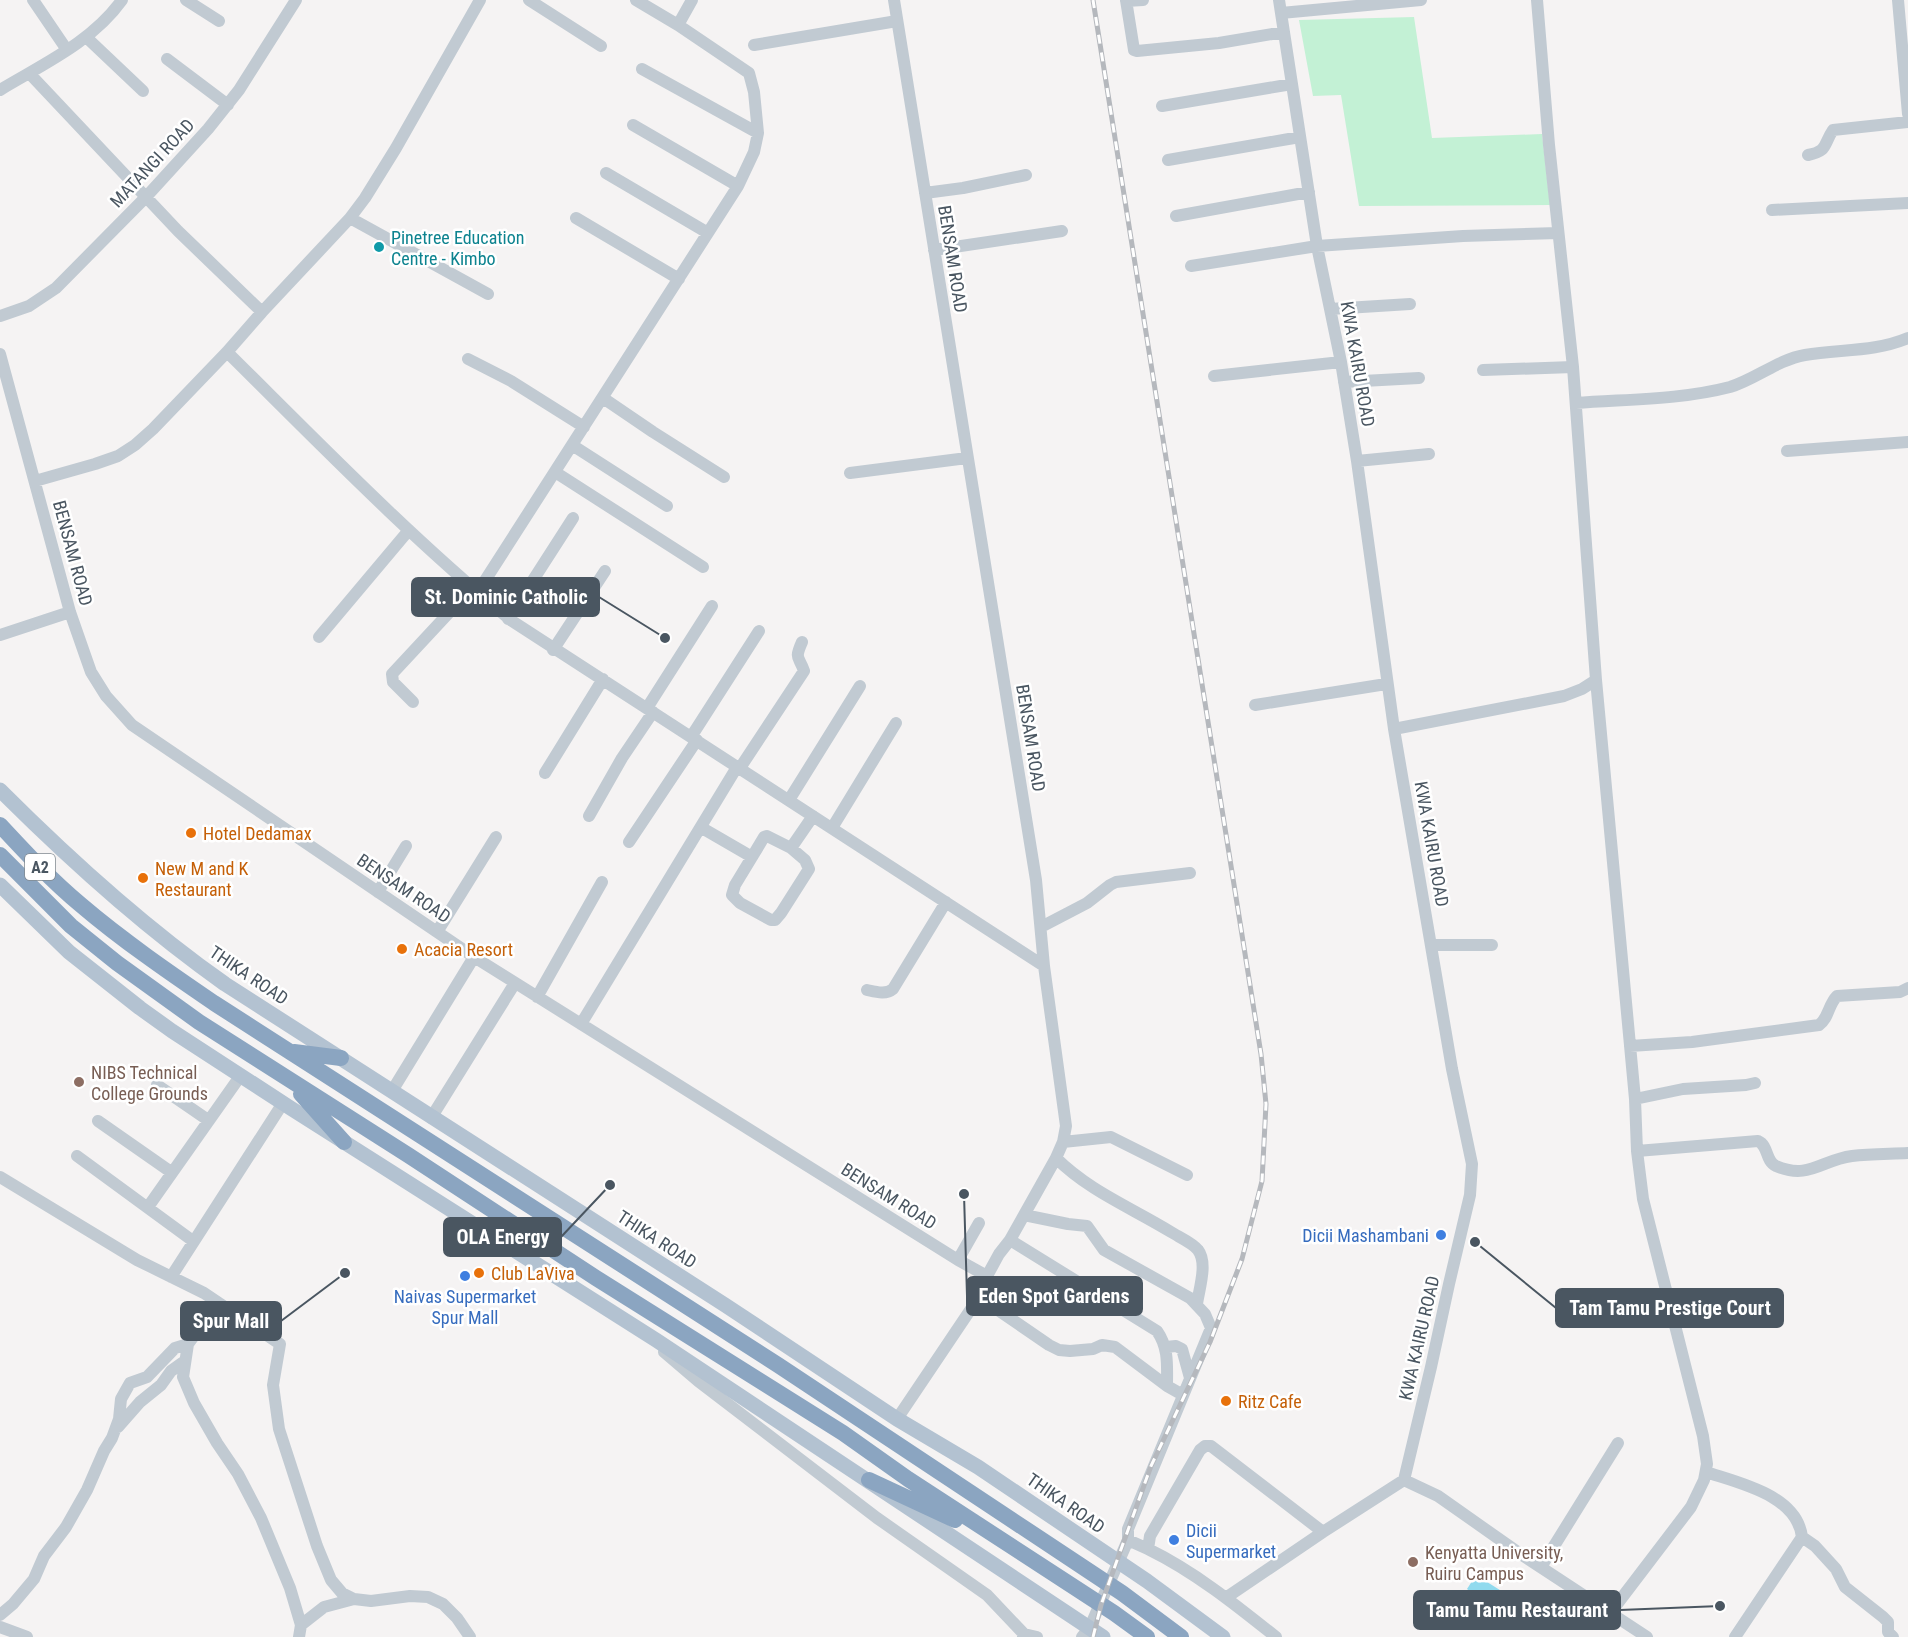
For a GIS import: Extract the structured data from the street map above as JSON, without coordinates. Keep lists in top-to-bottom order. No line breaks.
{"streets":{"highway":["A2"],"main road":["THIKA ROAD"],"street":["MATANGI ROAD","BENSAM ROAD","KWA KAIRU ROAD"]},"places":["Pinetree Education Centre - Kimbo","St. Dominic Catholic","Hotel Dedamax","New M and K Restaurant","Acacia Resort","NIBS Technical College Grounds","OLA Energy","Eden Spot Gardens","Dicii Mashambani","Tam Tamu Prestige Court","Spur Mall","Club LaViva","Naivas Supermarket Spur Mall","Ritz Cafe","Dicii Supermarket","Kenyatta University, Ruiru Campus","Tamu Tamu Restaurant"]}
